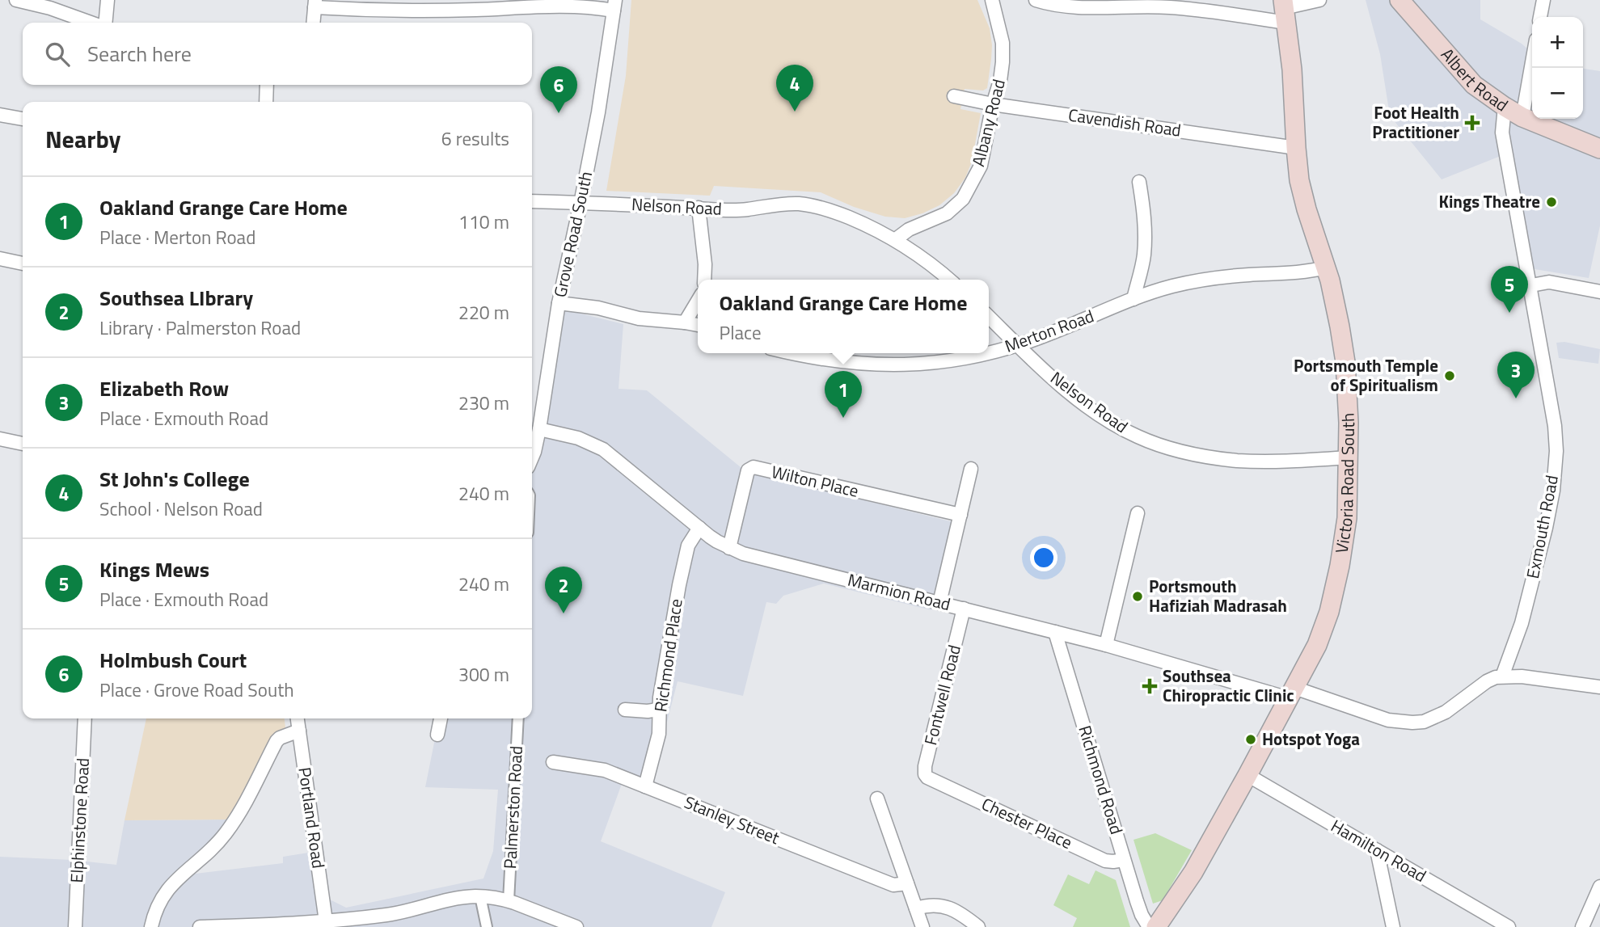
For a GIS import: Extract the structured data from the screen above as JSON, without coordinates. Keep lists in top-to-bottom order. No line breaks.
{"streets":{"main road":["Albert Road","Victoria Road South"],"street":["Albany Road","Cavendish Road","Nelson Road","Grove Road South","Merton Road","Wilton Place","Exmouth Road","Marmion Road","Richmond Place","Fontwell Road","Richmond Road","Palmerston Road","Portland Road","Elphinstone Road","Stanley Street","Chester Place","Hamilton Road"]},"crossings":[["Albert Road","Exmouth Road"],["Albany Road","Cavendish Road"],["Albany Road","Nelson Road"],["Cavendish Road","Victoria Road South"],["Nelson Road","Grove Road South"],["Nelson Road","Merton Road"],["Nelson Road","Victoria Road South"],["Grove Road South","Marmion Road"],["Merton Road","Victoria Road South"],["Wilton Place","Marmion Road"],["Victoria Road South","Marmion Road"],["Victoria Road South","Hamilton Road"],["Exmouth Road","Marmion Road"],["Marmion Road","Richmond Place"],["Marmion Road","Fontwell Road"],["Marmion Road","Richmond Road"],["Richmond Place","Stanley Street"],["Fontwell Road","Chester Place"],["Richmond Road","Chester Place"]],"places":{"health":["Foot Health Practitioner","Southsea Chiropractic Clinic"],"other":["Kings Theatre","Portsmouth Temple of Spiritualism","Portsmouth Hafiziah Madrasah","Hotspot Yoga"]},"page":{"map_buttons":["+","−"],"search":"Search here","pins":["4","6","5","3","1","2"],"heading":["Nearby","6 results"],"list":[{"mark":"1","name":"Oakland Grange Care Home","note":"Place · Merton Road","value":"110 m"},{"mark":"2","name":"Southsea LIbrary","note":"Library · Palmerston Road","value":"220 m"},{"mark":"3","name":"Elizabeth Row","note":"Place · Exmouth Road","value":"230 m"},{"mark":"4","name":"St John's College","note":"School · Nelson Road","value":"240 m"},{"mark":"5","name":"Kings Mews","note":"Place · Exmouth Road","value":"240 m"},{"mark":"6","name":"Holmbush Court","note":"Place · Grove Road South","value":"300 m"}],"popup":["Oakland Grange Care Home","Place"]}}
